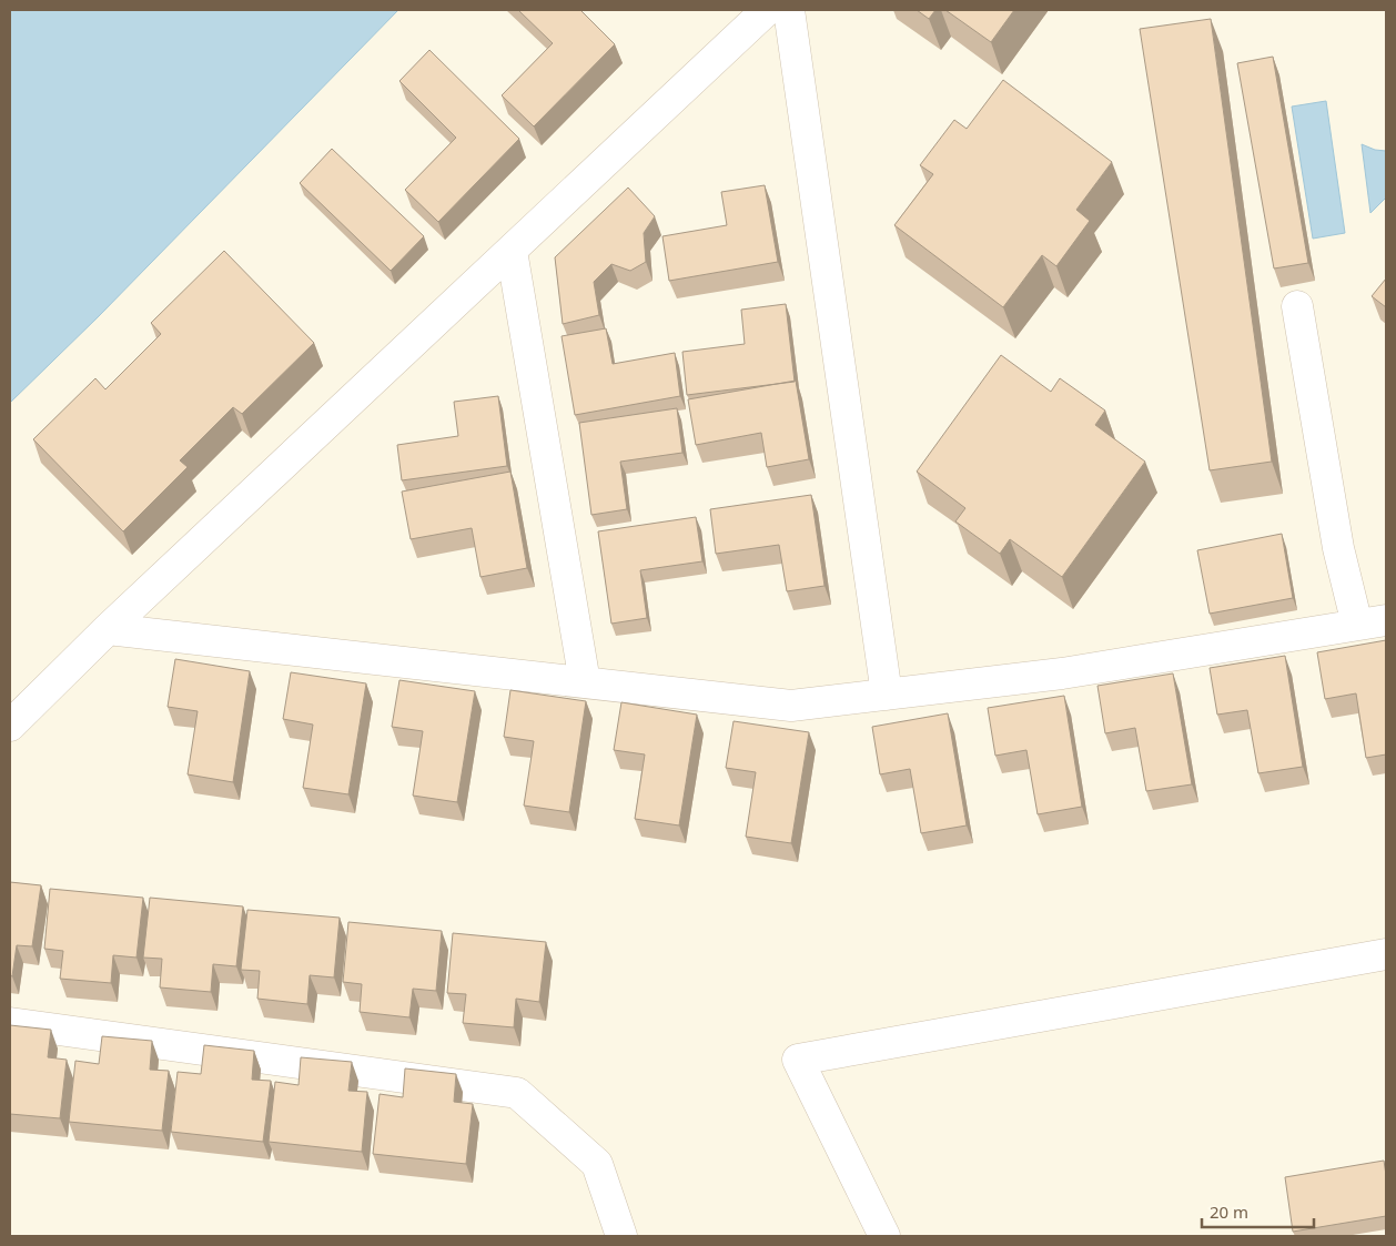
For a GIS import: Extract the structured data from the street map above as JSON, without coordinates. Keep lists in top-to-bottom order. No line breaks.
{"scale_bar":"20 m"}
